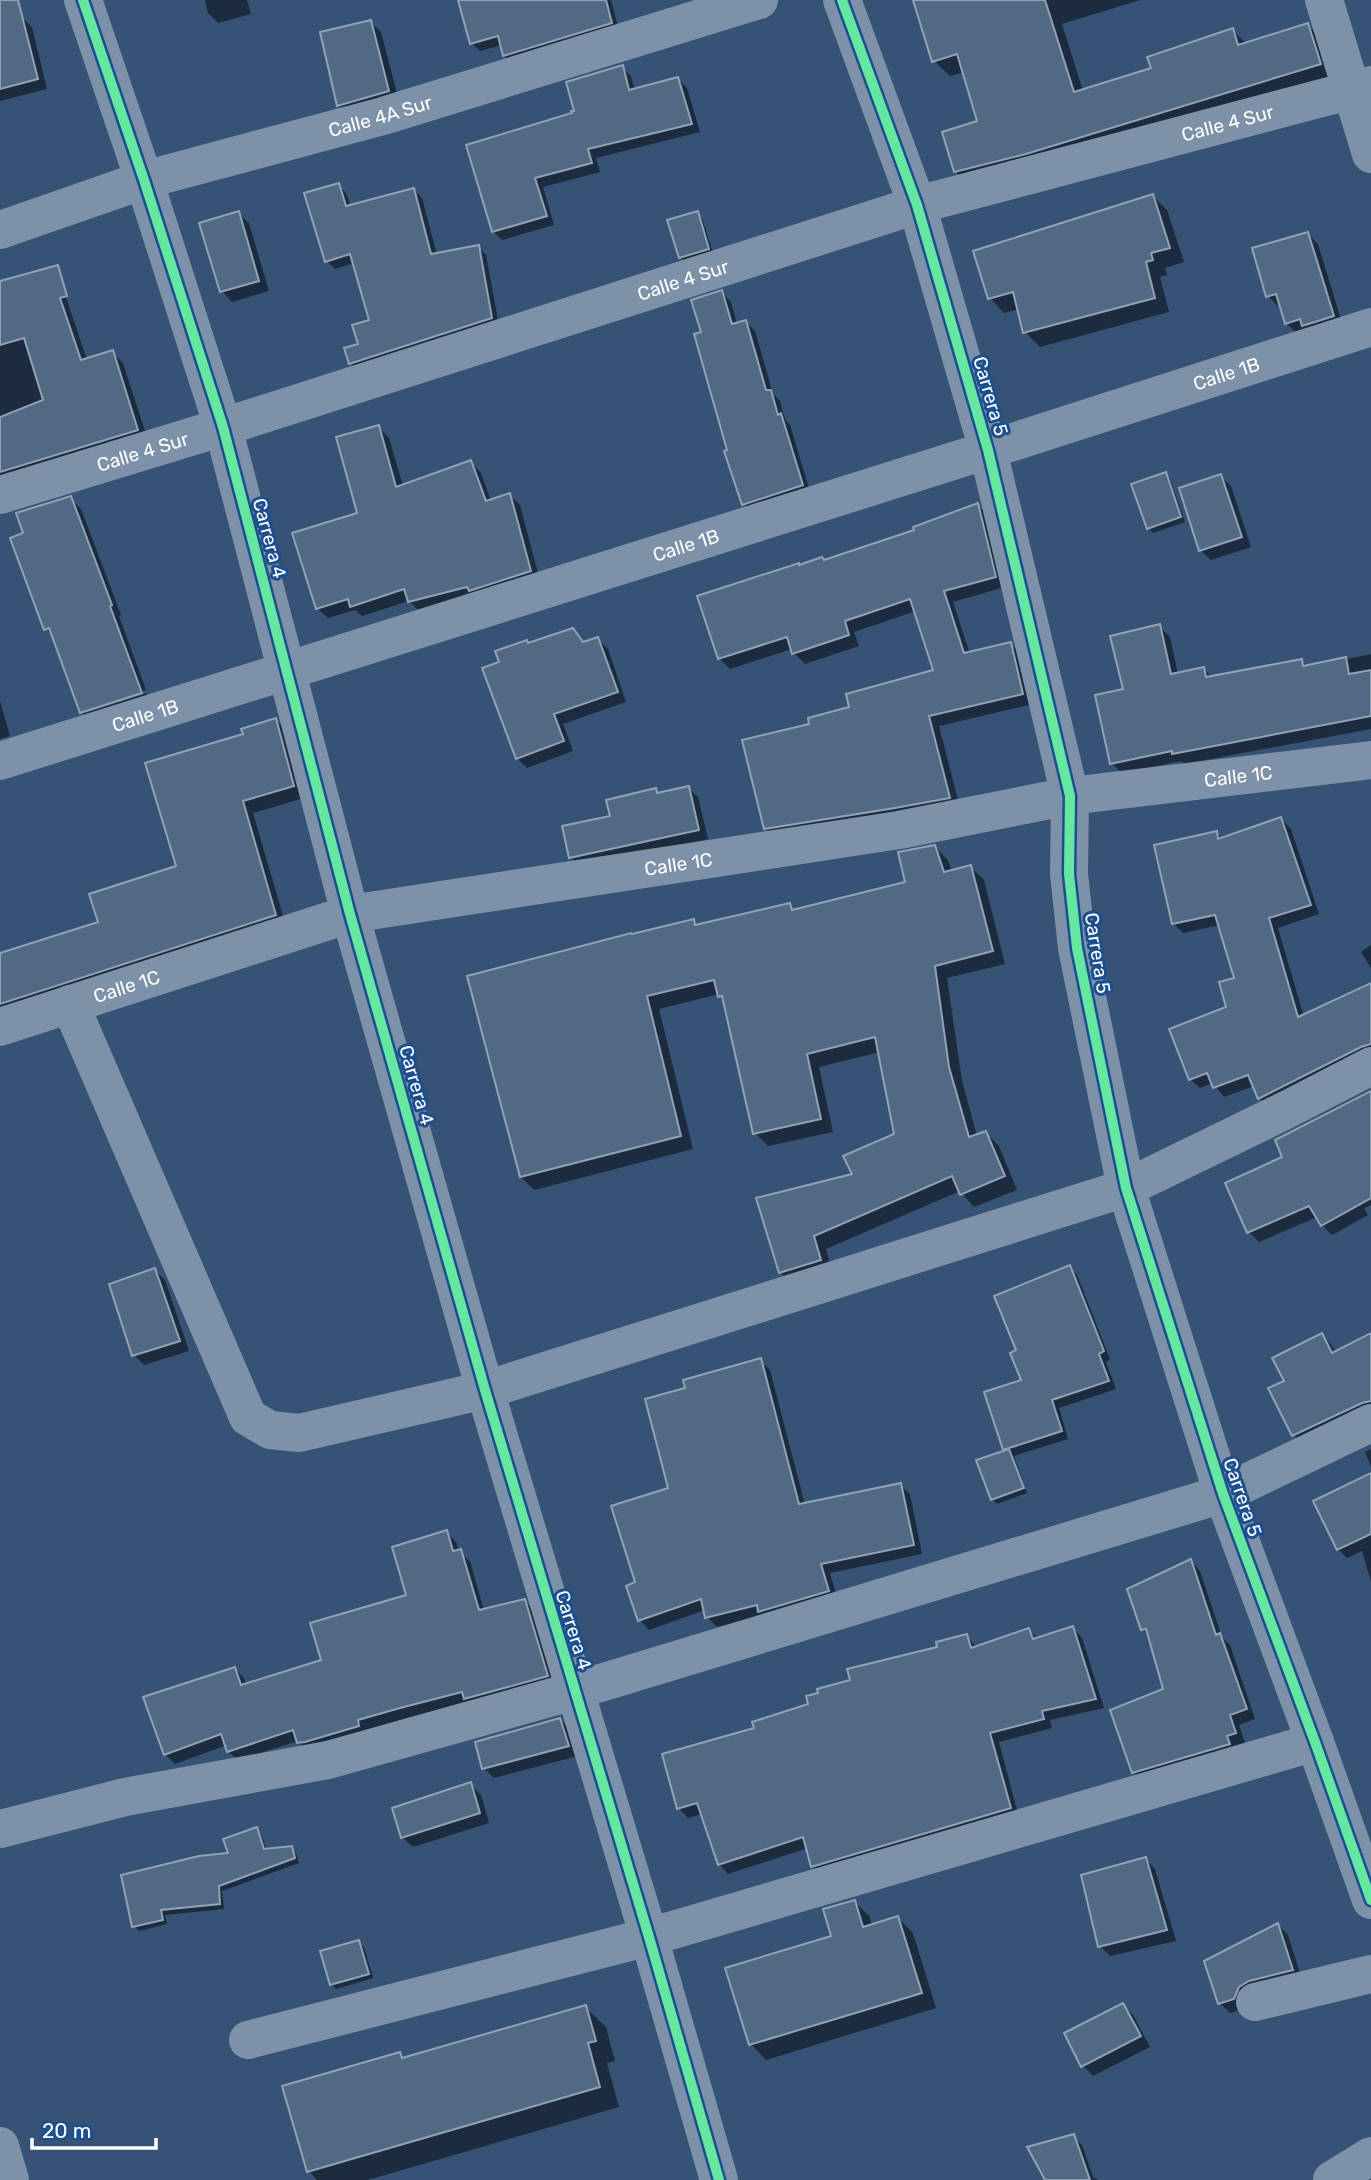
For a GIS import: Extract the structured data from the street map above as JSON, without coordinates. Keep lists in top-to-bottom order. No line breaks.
{"streets":{"street":["Calle 4A Sur","Calle 4 Sur","Calle 1B","Carrera 5","Carrera 4","Calle 1C"]},"crossings":[["Calle 4A Sur","Carrera 4"],["Calle 4 Sur","Carrera 5"],["Calle 4 Sur","Carrera 4"],["Calle 1B","Carrera 5"],["Calle 1B","Carrera 4"],["Carrera 5","Calle 1C"],["Carrera 4","Calle 1C"]],"scale_bar":"20 m"}
